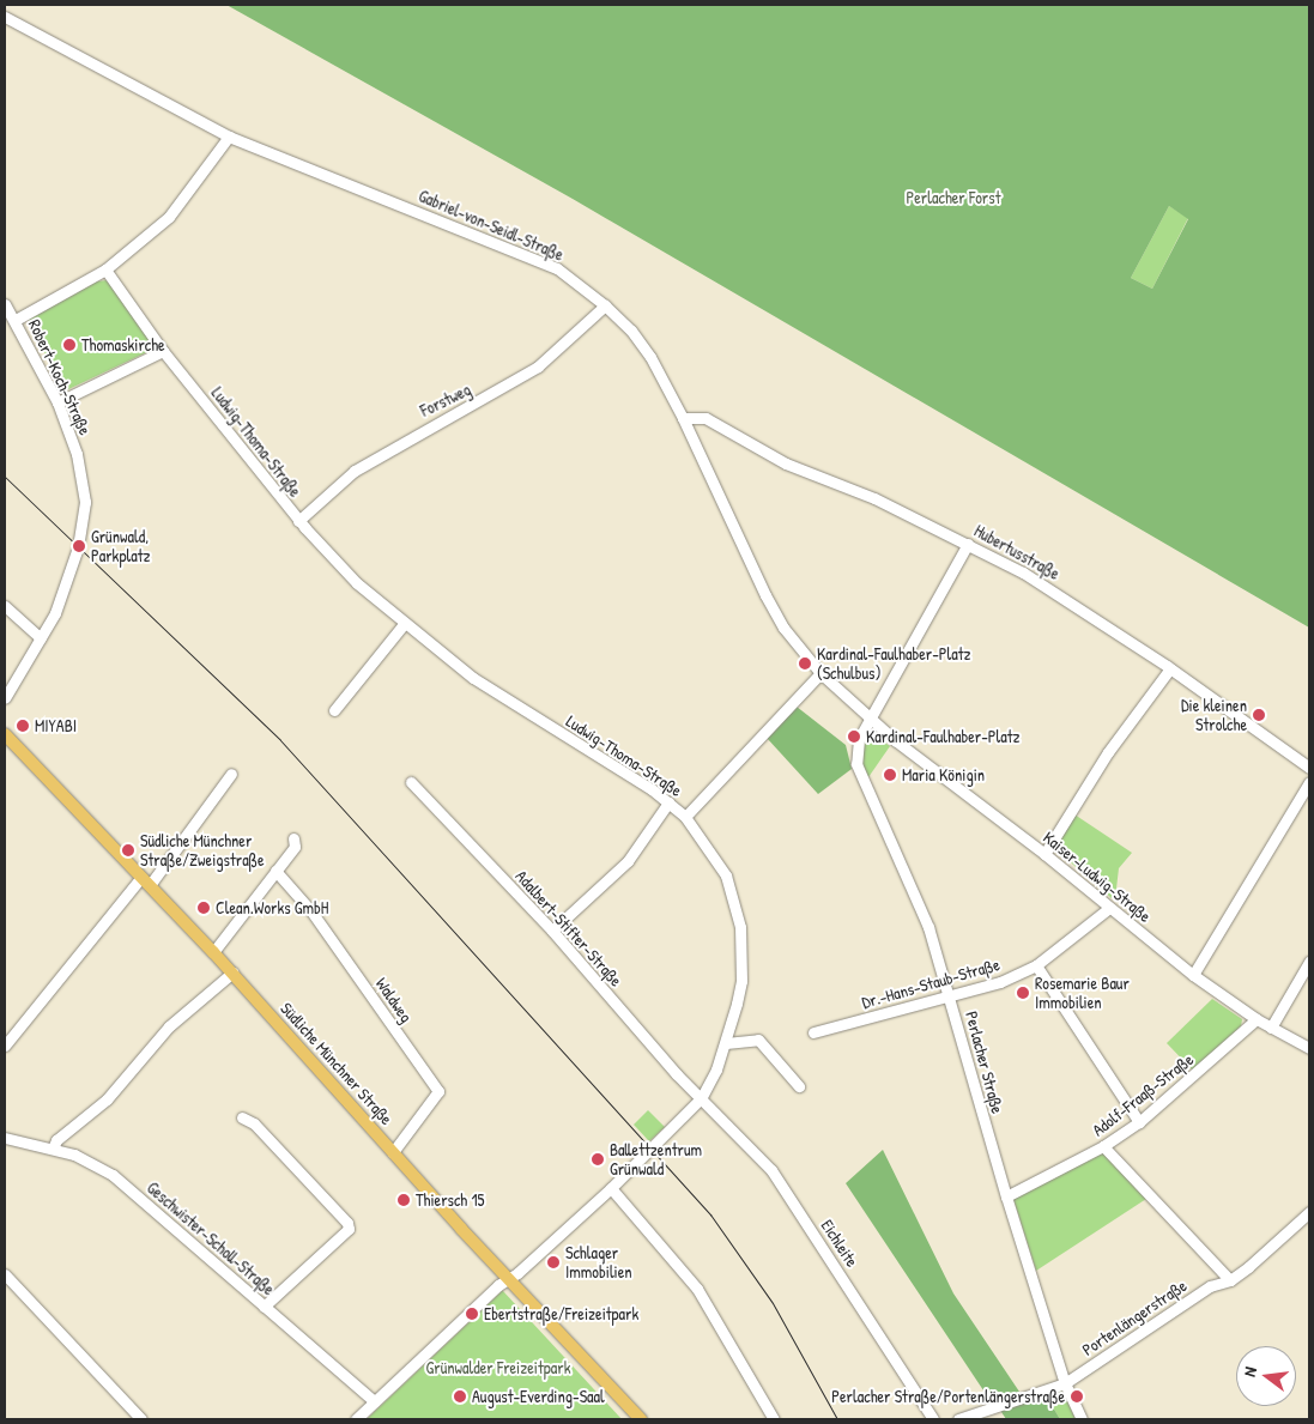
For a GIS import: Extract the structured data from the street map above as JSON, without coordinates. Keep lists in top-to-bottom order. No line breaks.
{"streets":{"main road":["Südliche Münchner Straße"],"street":["Gabriel-von-Seidl-Straße","Robert-Koch-Straße","Forstweg","Ludwig-Thoma-Straße","Hubertusstraße","Kaiser-Ludwig-Straße","Adalbert-Stifter-Straße","Dr.-Hans-Staub-Straße","Waldweg","Perlacher Straße","Adolf-Fraaß-Straße","Geschwister-Scholl-Straße","Eichleite","Portenlängerstraße"]},"crossings":[["Gabriel-von-Seidl-Straße","Forstweg"],["Gabriel-von-Seidl-Straße","Hubertusstraße"],["Gabriel-von-Seidl-Straße","Kaiser-Ludwig-Straße"],["Gabriel-von-Seidl-Straße","Perlacher Straße"],["Forstweg","Ludwig-Thoma-Straße"],["Ludwig-Thoma-Straße","Adalbert-Stifter-Straße"],["Ludwig-Thoma-Straße","Südliche Münchner Straße"],["Ludwig-Thoma-Straße","Geschwister-Scholl-Straße"],["Ludwig-Thoma-Straße","Eichleite"],["Hubertusstraße","Perlacher Straße"],["Kaiser-Ludwig-Straße","Dr.-Hans-Staub-Straße"],["Kaiser-Ludwig-Straße","Perlacher Straße"],["Kaiser-Ludwig-Straße","Adolf-Fraaß-Straße"],["Adalbert-Stifter-Straße","Eichleite"],["Dr.-Hans-Staub-Straße","Perlacher Straße"],["Waldweg","Südliche Münchner Straße"],["Perlacher Straße","Adolf-Fraaß-Straße"],["Perlacher Straße","Portenlängerstraße"]],"parks":["Perlacher Forst","Grünwalder Freizeitpark"],"places":["Thomaskirche","Grünwald, Parkplatz","Kardinal-Faulhaber-Platz (Schulbus)","Die kleinen Strolche","MIYABI","Kardinal-Faulhaber-Platz","Maria Königin","Südliche Münchner Straße/Zweigstraße","Clean.Works GmbH","Rosemarie Baur Immobilien","Ballettzentrum Grünwald","Thiersch 15","Schlager Immobilien","Ebertstraße/Freizeitpark","August-Everding-Saal","Perlacher Straße/Portenlängerstraße"],"north":"left"}
